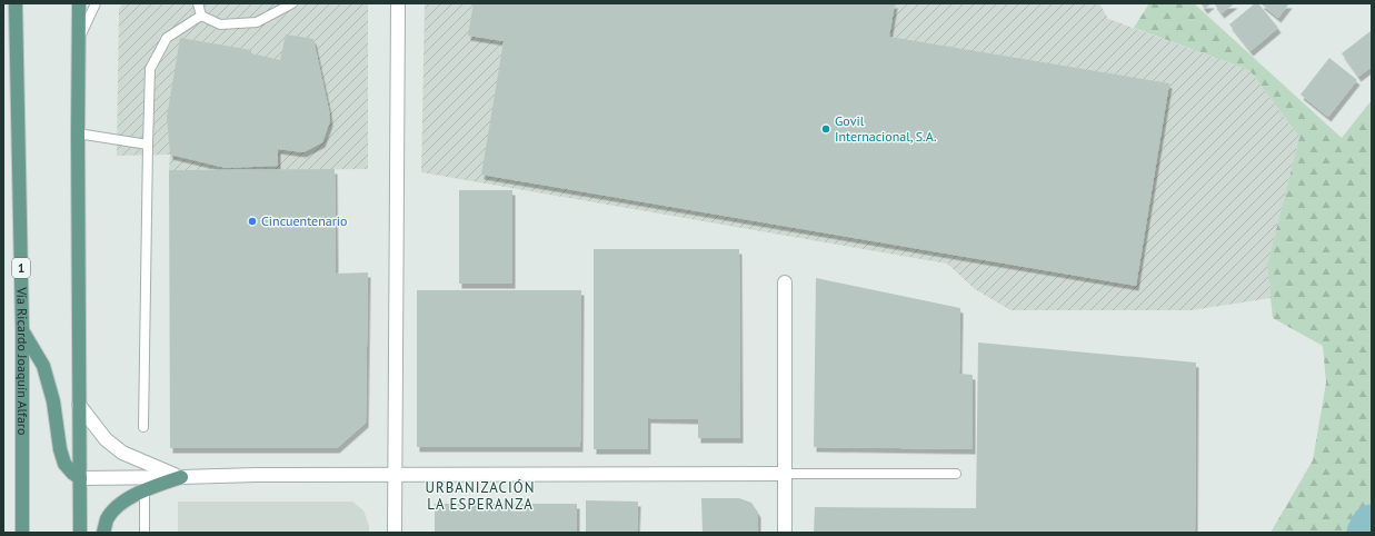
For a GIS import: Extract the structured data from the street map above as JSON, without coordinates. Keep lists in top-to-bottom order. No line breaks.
{"streets":{"main road":["1","Vía Ricardo Joaquín Alfaro"]},"districts":["URBANIZACIÓN LA ESPERANZA"],"places":["Govil Internacional, S.A.","Cincuentenario"]}
